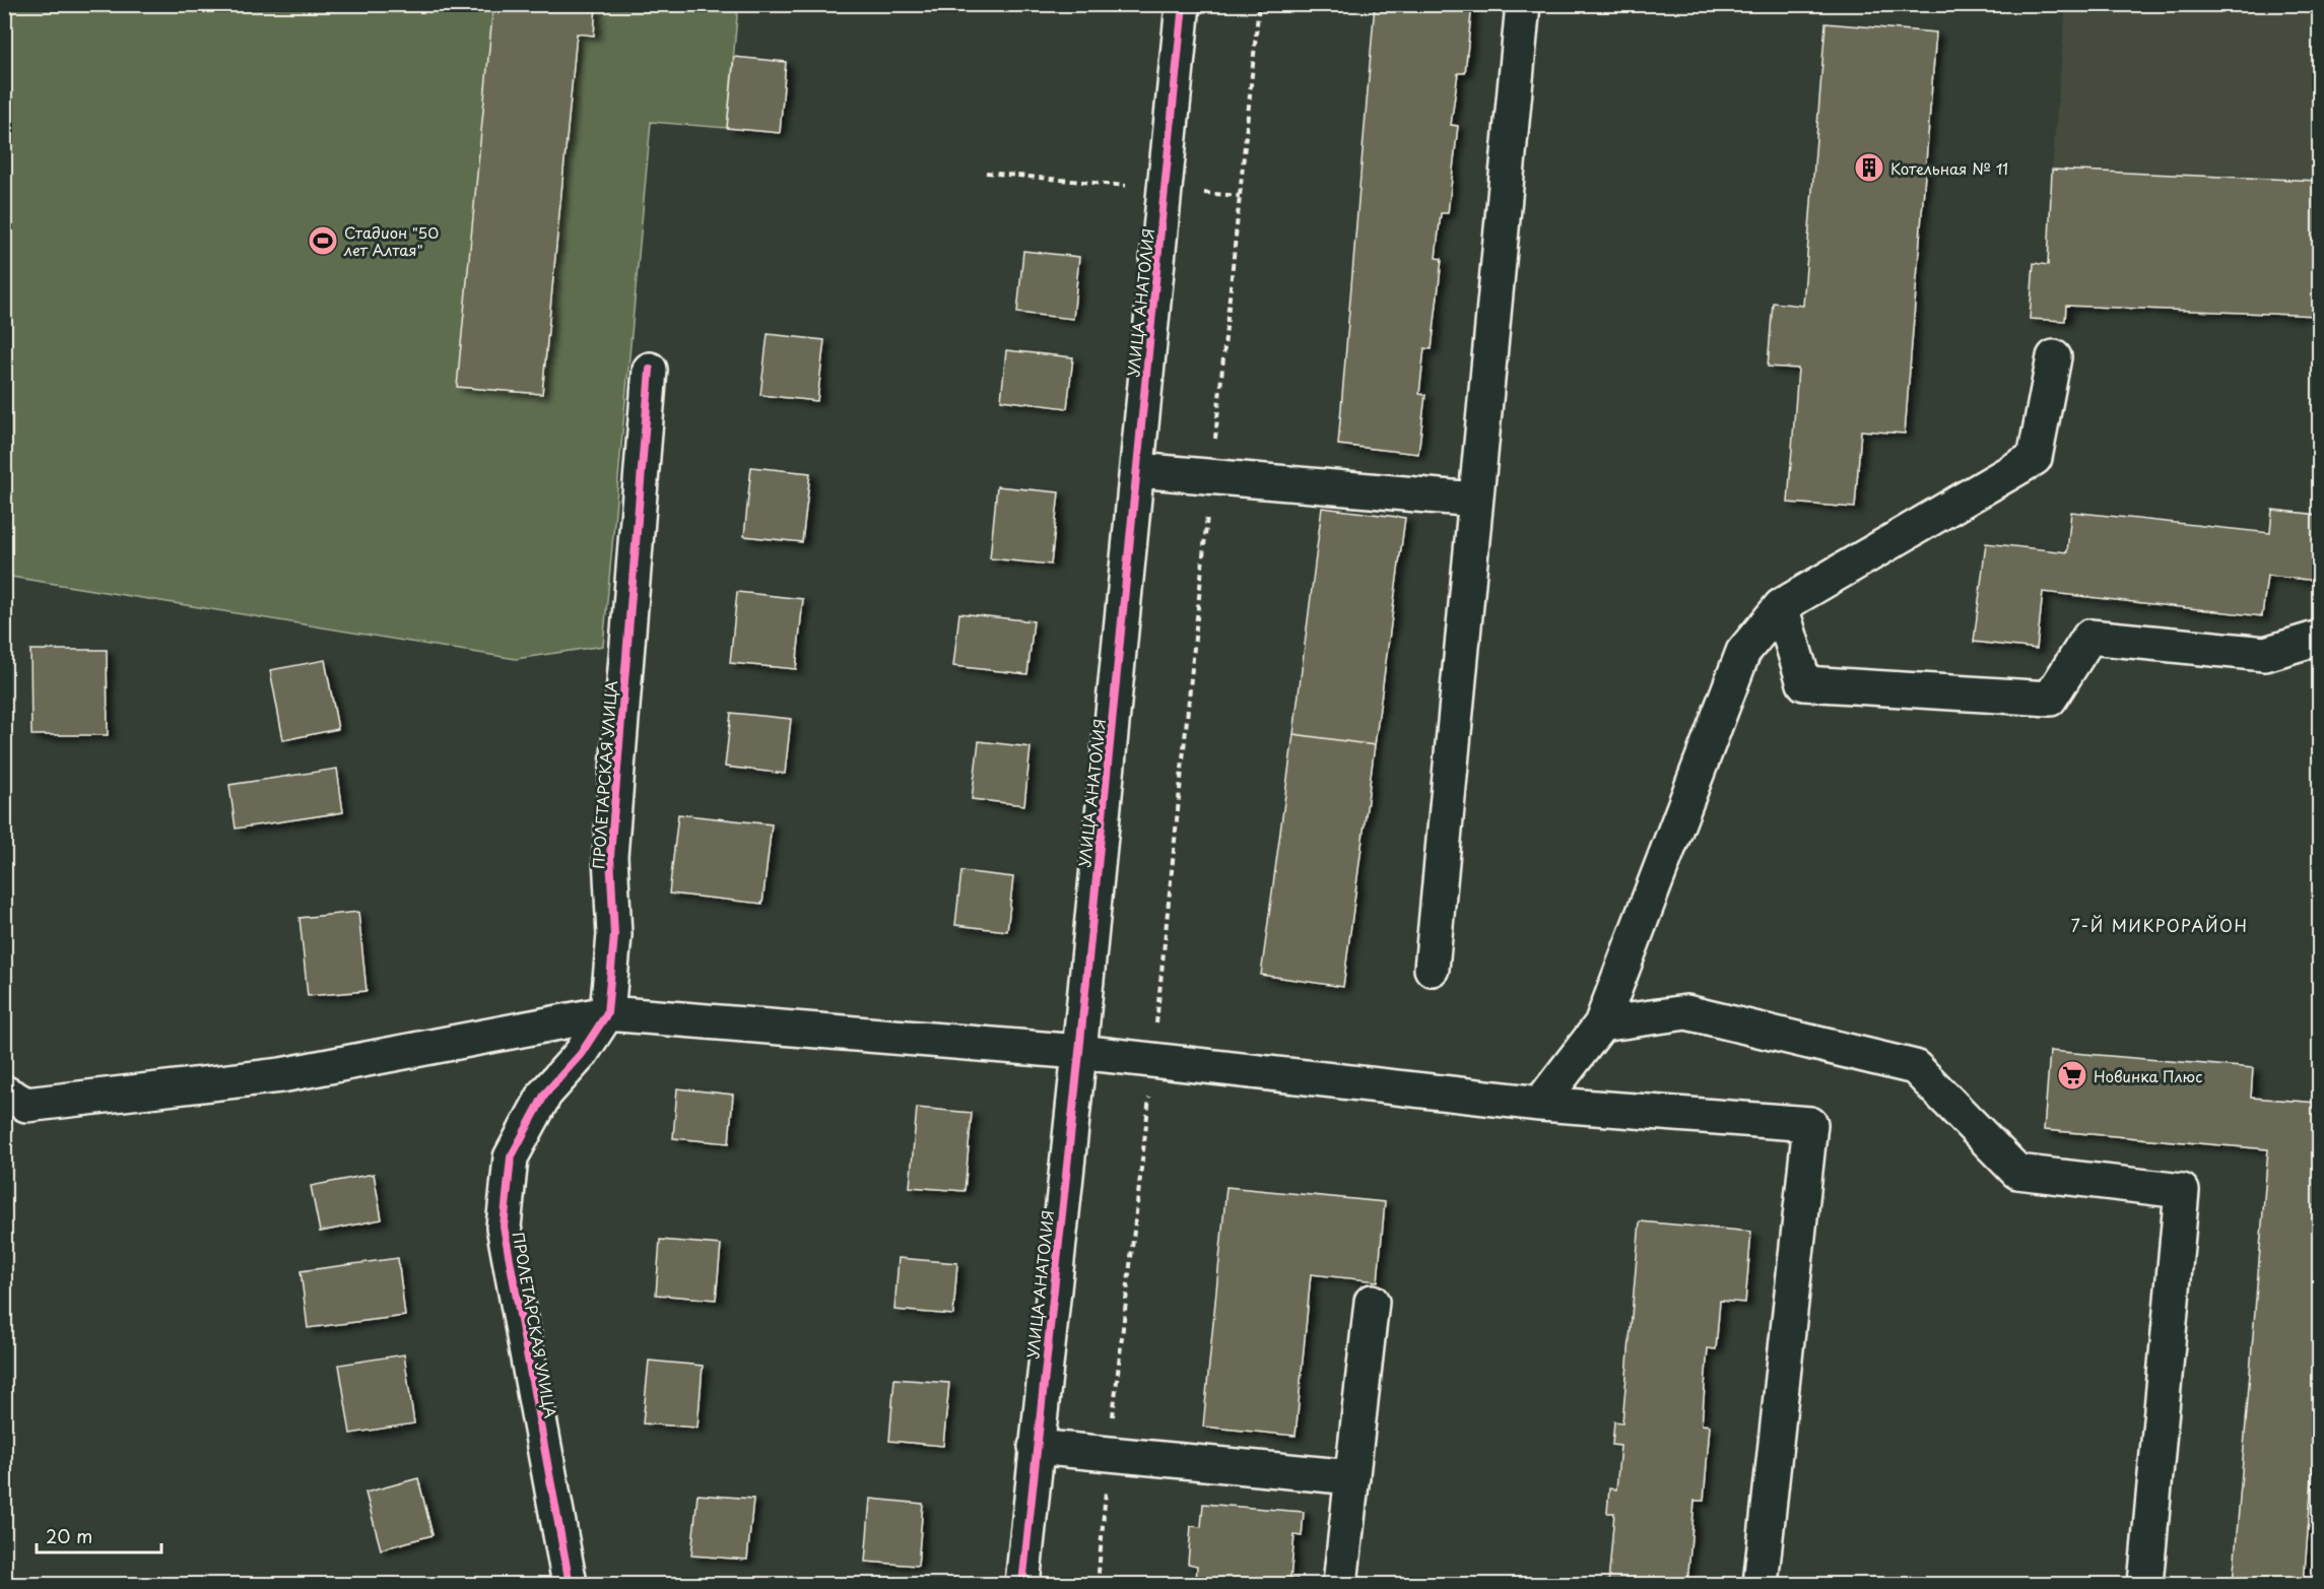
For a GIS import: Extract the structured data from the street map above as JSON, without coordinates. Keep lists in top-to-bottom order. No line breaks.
{"streets":{"street":["УЛИЦА АНАТОЛИЯ","ПРОЛЕТАРСКАЯ УЛИЦА"]},"districts":["7-Й МИКРОРАЙОН"],"places":{"building":["Котельная № 11"],"sports":["Стадион \"50 лет Алтая\""],"supermarket":["Новинка Плюс"]},"scale_bar":"20 m"}
